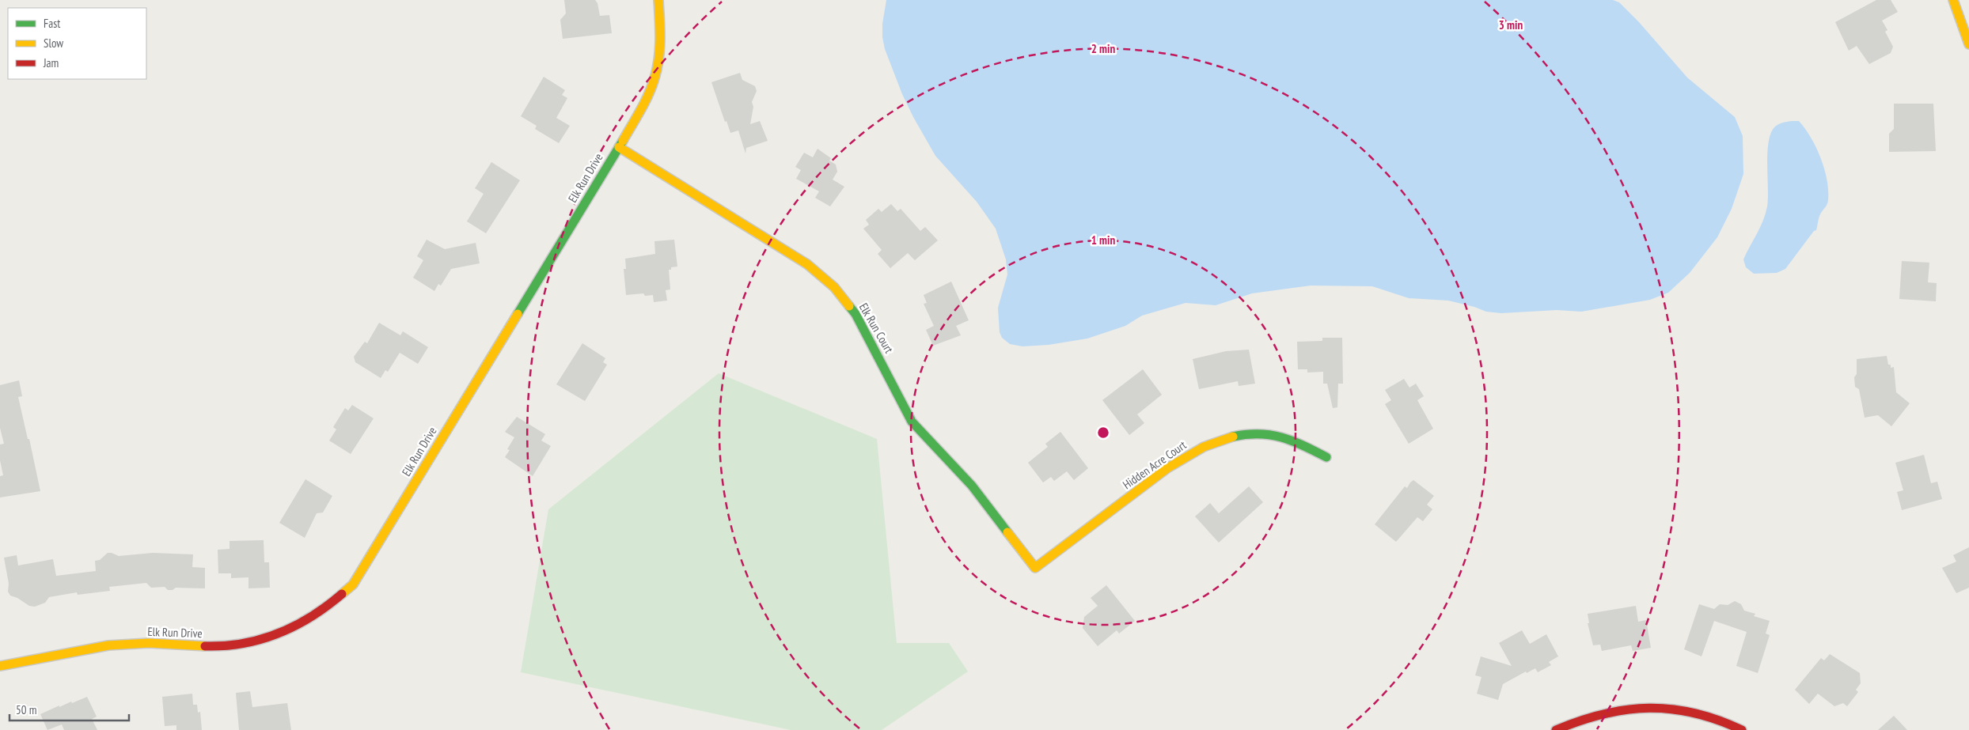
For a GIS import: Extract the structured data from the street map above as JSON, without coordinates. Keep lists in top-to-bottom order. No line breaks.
{"streets":{"street":["Elk Run Drive","Elk Run Court","Hidden Acre Court"]},"crossings":[["Elk Run Drive","Elk Run Court"],["Elk Run Court","Hidden Acre Court"]],"legend":["Fast","Slow","Jam"],"scale_bar":"50 m","rings":["3 min","2 min","1 min"]}
